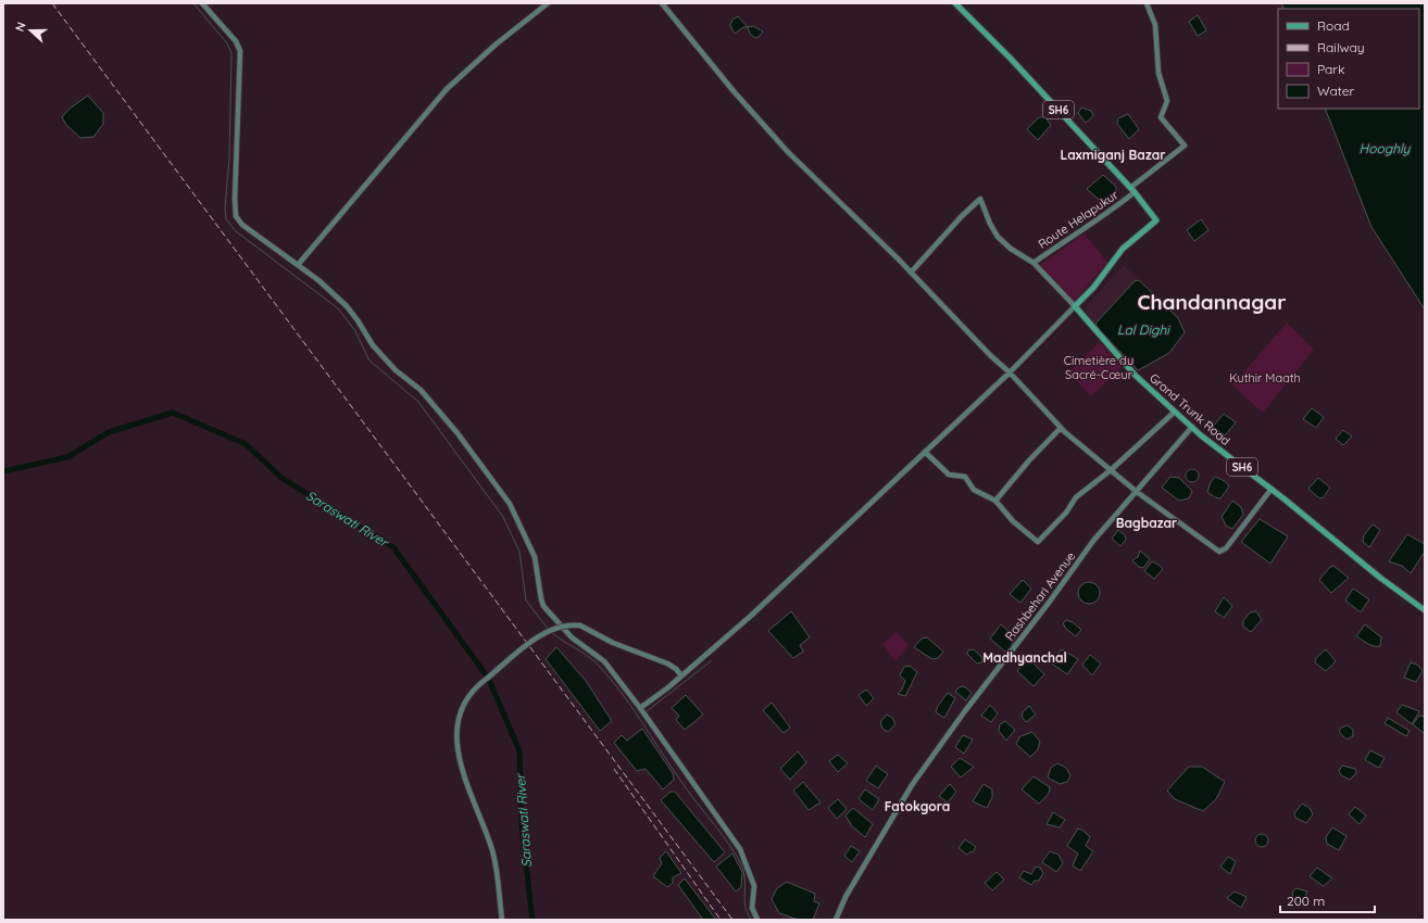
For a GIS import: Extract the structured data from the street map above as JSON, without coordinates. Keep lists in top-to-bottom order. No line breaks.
{"streets":{"main road":["SH6","Grand Trunk Road"],"street":["Route Helapukur","Rashbehari Avenue"]},"crossings":[["SH6","Route Helapukur"],["SH6","Grand Trunk Road"],["Route Helapukur","Grand Trunk Road"],["Grand Trunk Road","Rashbehari Avenue"]],"districts":["Laxmiganj Bazar","Chandannagar","Bagbazar","Madhyanchal","Fatokgora"],"water":["Hooghly","Lal Dighi","Saraswati River"],"parks":["Cimetière du Sacré-Cœur","Kuthir Maath"],"legend":["Road","Railway","Park","Water"],"scale_bar":"200 m","north":"left"}
